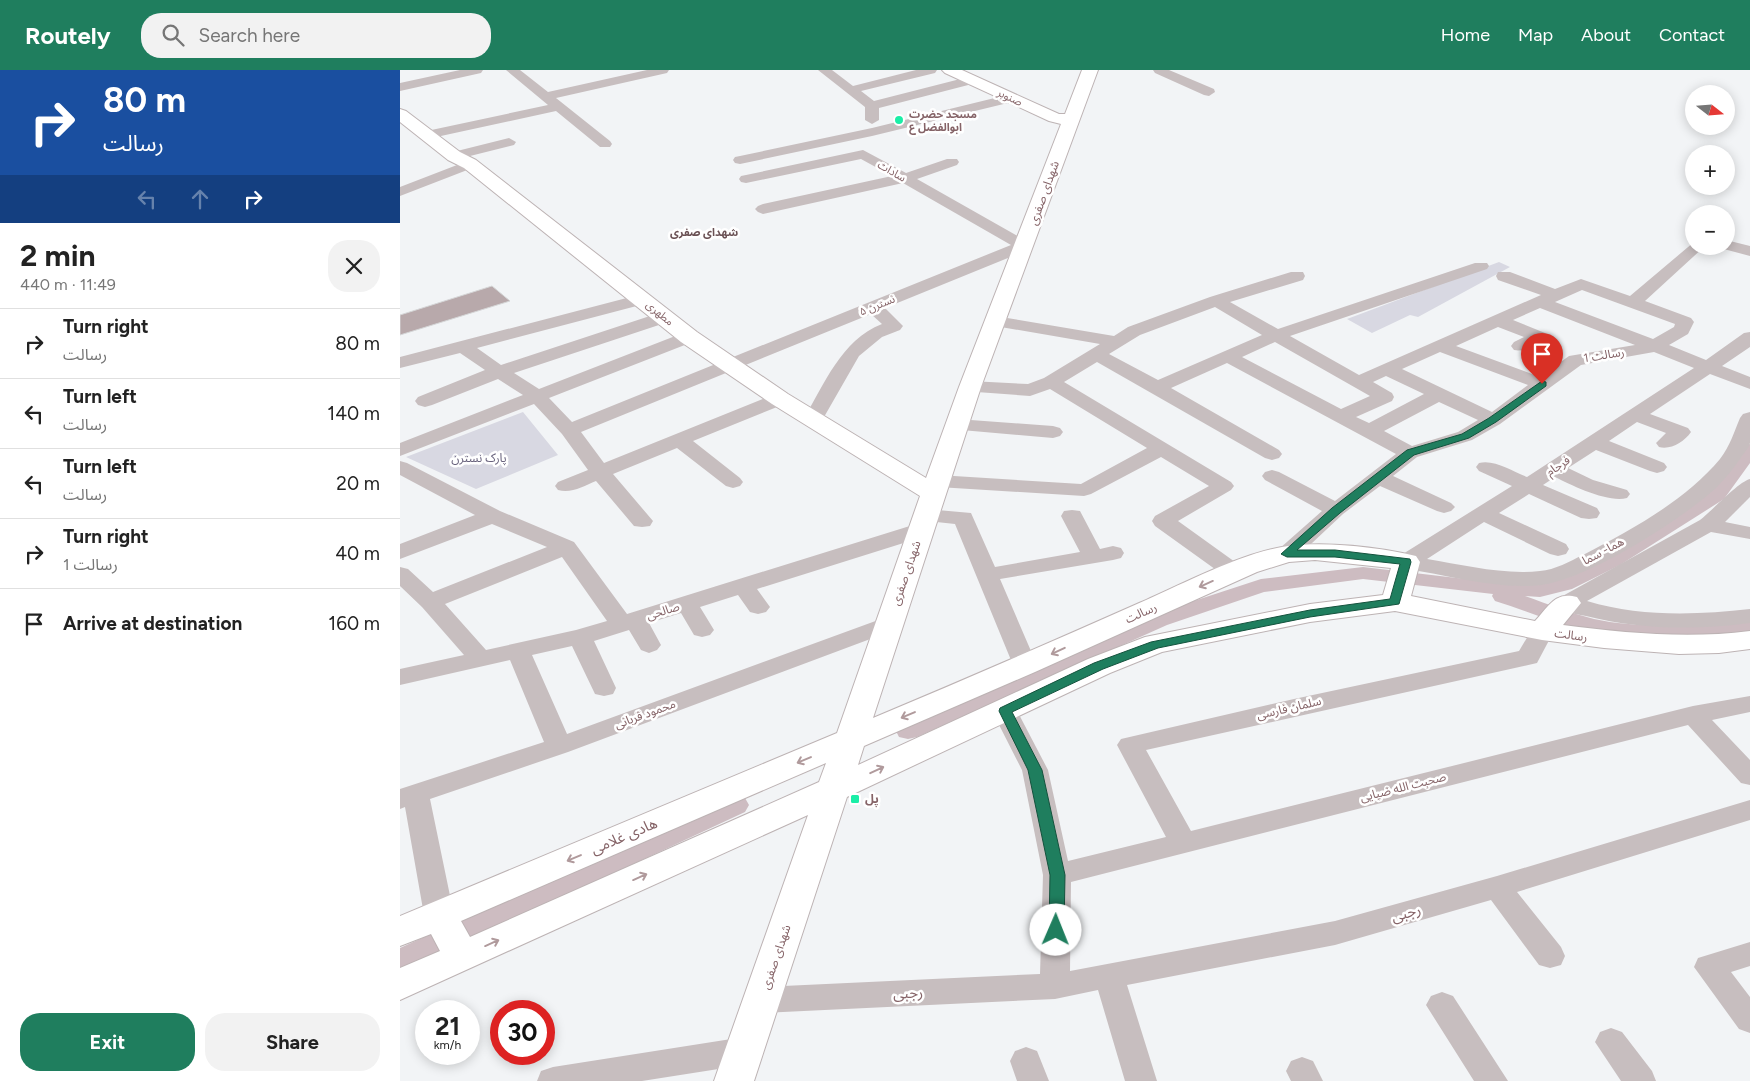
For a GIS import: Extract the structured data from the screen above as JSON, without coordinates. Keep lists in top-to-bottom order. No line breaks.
{"streets":{"street":["صنوبر","سادات","شهدای صفری","نسترن ۵","مطهری","رسالت 1","فرجام","هما- سما","صالحی","رسالت","سلمان فارسی","محمود قربانی","صحبت الله ضیایی","هادی غلامی","رجبی"]},"crossings":[["صنوبر","شهدای صفری"],["سادات","شهدای صفری"],["سادات","نسترن ۵"],["شهدای صفری","نسترن ۵"],["شهدای صفری","مطهری"],["شهدای صفری","صالحی"],["شهدای صفری","رسالت"],["شهدای صفری","محمود قربانی"],["شهدای صفری","هادی غلامی"],["شهدای صفری","رجبی"],["نسترن ۵","مطهری"],["مطهری","صالحی"],["رسالت 1","رسالت"],["فرجام","هما- سما"],["فرجام","رسالت"],["هما- سما","رسالت"],["رسالت","سلمان فارسی"],["رسالت","هادی غلامی"],["سلمان فارسی","صحبت الله ضیایی"]],"districts":["شهدای صفری"],"parks":["پارک نسترن"],"places":{"other":["مسجد حضرت ابوالفضل ع"],"transit":["پل"]},"north":"right","page":{"header":"Routely","search":"Search here","nav":["Home","Map","About","Contact"],"turn":["80 m","رسالت"],"map_buttons":["+","−"],"heading":["2 min","440 m · 11:49"],"list":[{"name":"Turn right","note":"رسالت","value":"80 m"},{"name":"Turn left","note":"رسالت","value":"140 m"},{"name":"Turn left","note":"رسالت","value":"20 m"},{"name":"Turn right","note":"رسالت 1","value":"40 m"},{"name":"Arrive at destination","value":"160 m"}],"speed":"21 km/h","limit":"30","buttons":["Exit","Share"]}}
